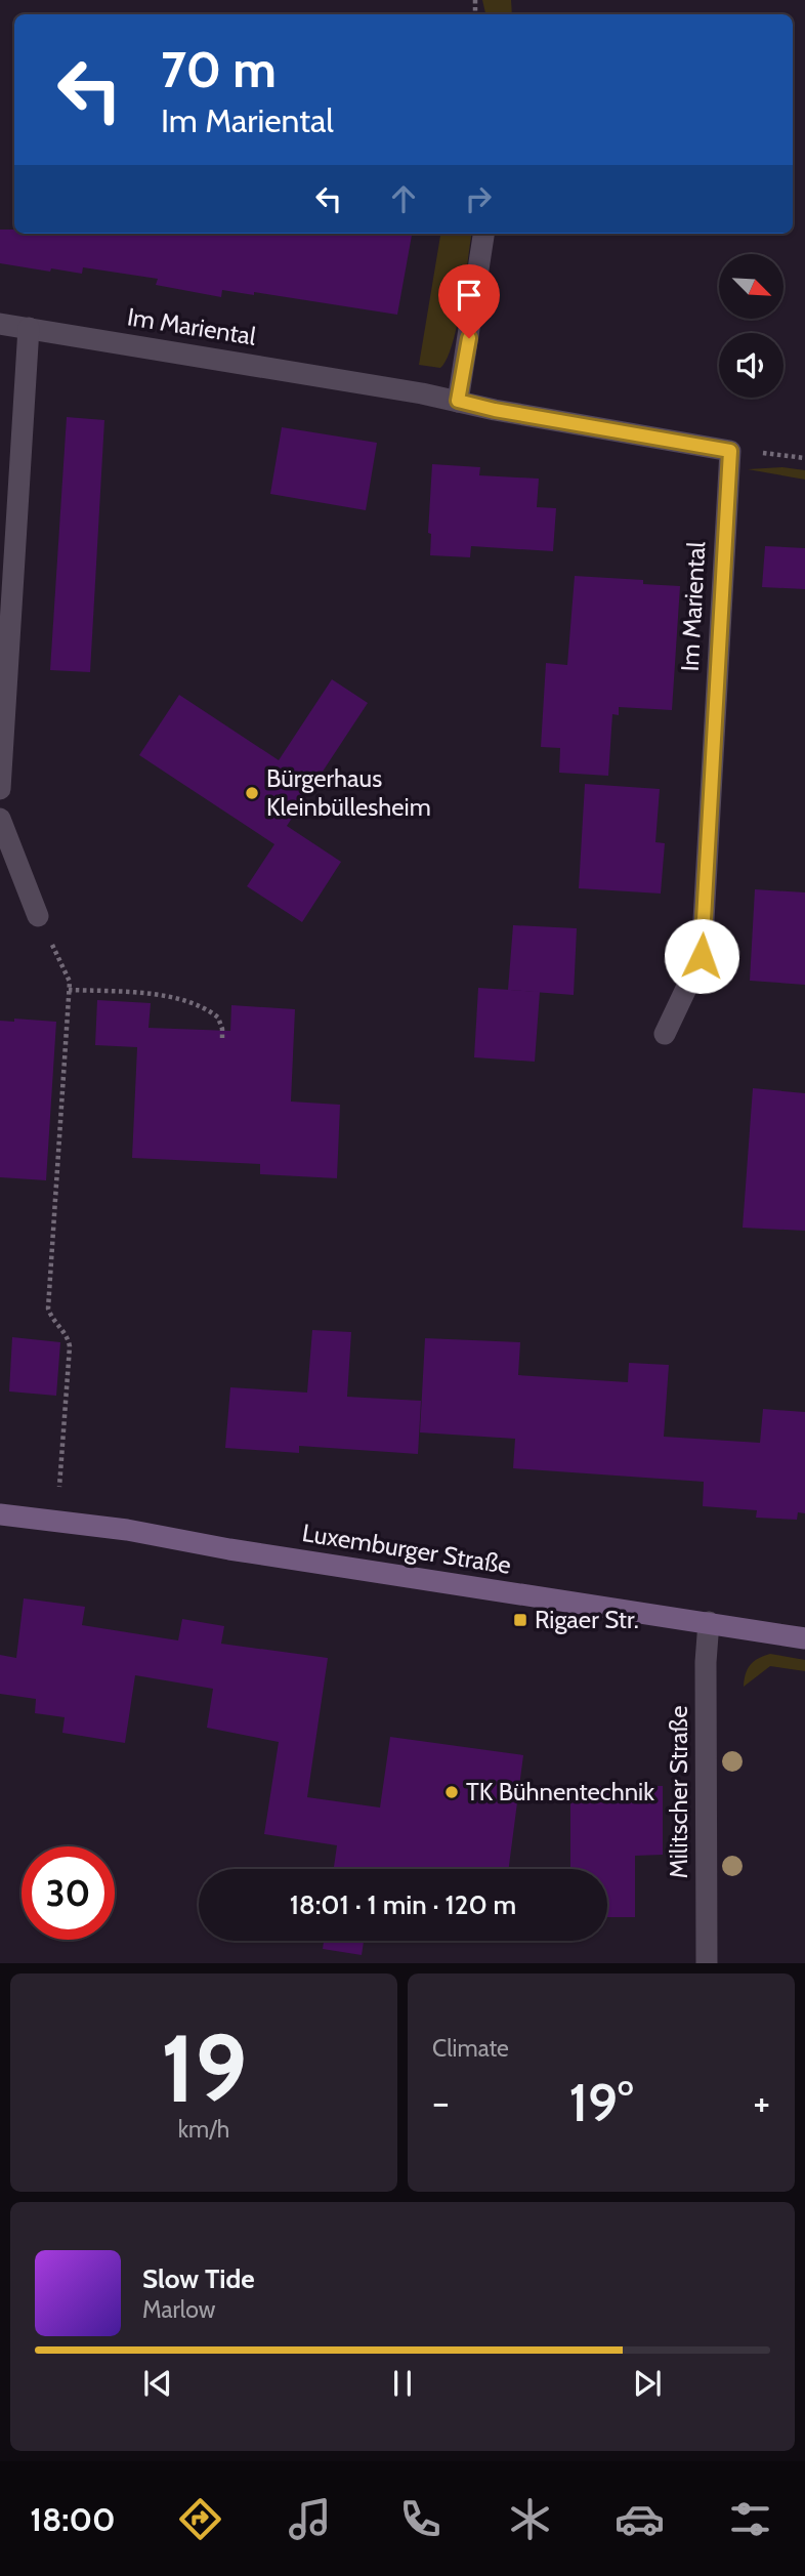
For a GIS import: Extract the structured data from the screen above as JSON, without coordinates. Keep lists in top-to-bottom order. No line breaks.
{"streets":{"street":["Im Mariental","Luxemburger Straße","Militscher Straße"]},"crossings":[["Luxemburger Straße","Militscher Straße"]],"places":{"other":["Bürgerhaus Kleinbüllesheim","TK Bühnentechnik"],"transit":["Rigaer Str."]},"north":"bottom right","page":{"turn":["70 m","Im Mariental"],"limit":"30","trip":"18:01 · 1 min · 120 m","tile":[["19","km/h"],"Climate"],"heat":["−","19°","+"],"song":["Slow Tide","Marlow"],"tabs":"18:00"}}
